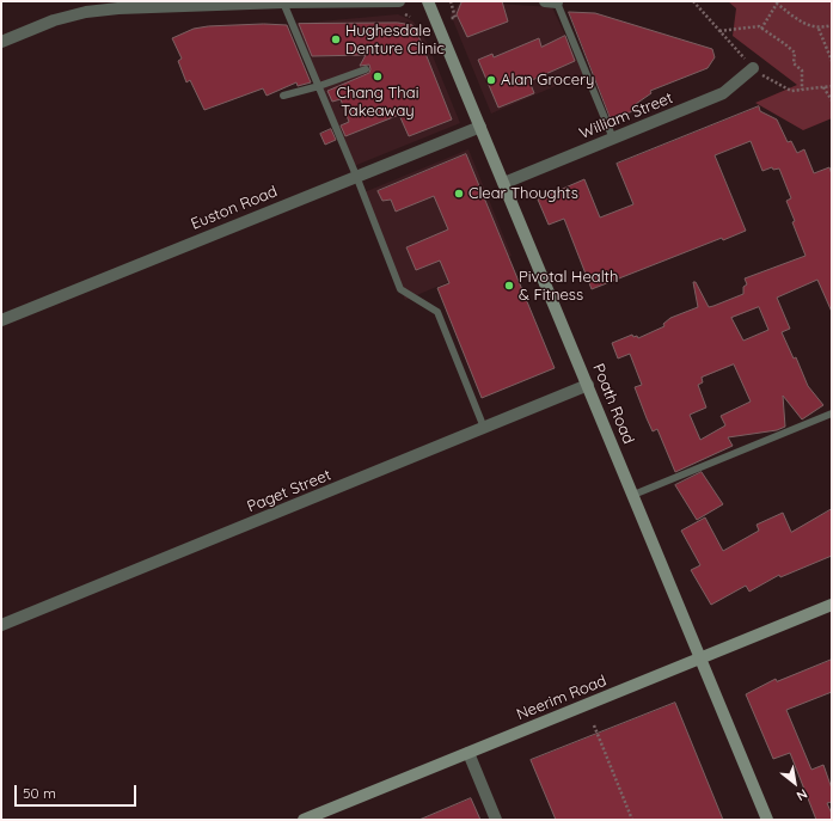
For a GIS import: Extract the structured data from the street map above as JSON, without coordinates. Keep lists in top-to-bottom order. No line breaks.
{"streets":{"street":["William Street","Euston Road","Poath Road","Paget Street","Neerim Road"]},"crossings":[["William Street","Poath Road"],["Euston Road","Poath Road"],["Poath Road","Paget Street"],["Poath Road","Neerim Road"]],"places":["Hughesdale Denture Clinic","Chang Thai Takeaway","Alan Grocery","Clear Thoughts","Pivotal Health & Fitness"],"scale_bar":"50 m","north":"bottom right"}
